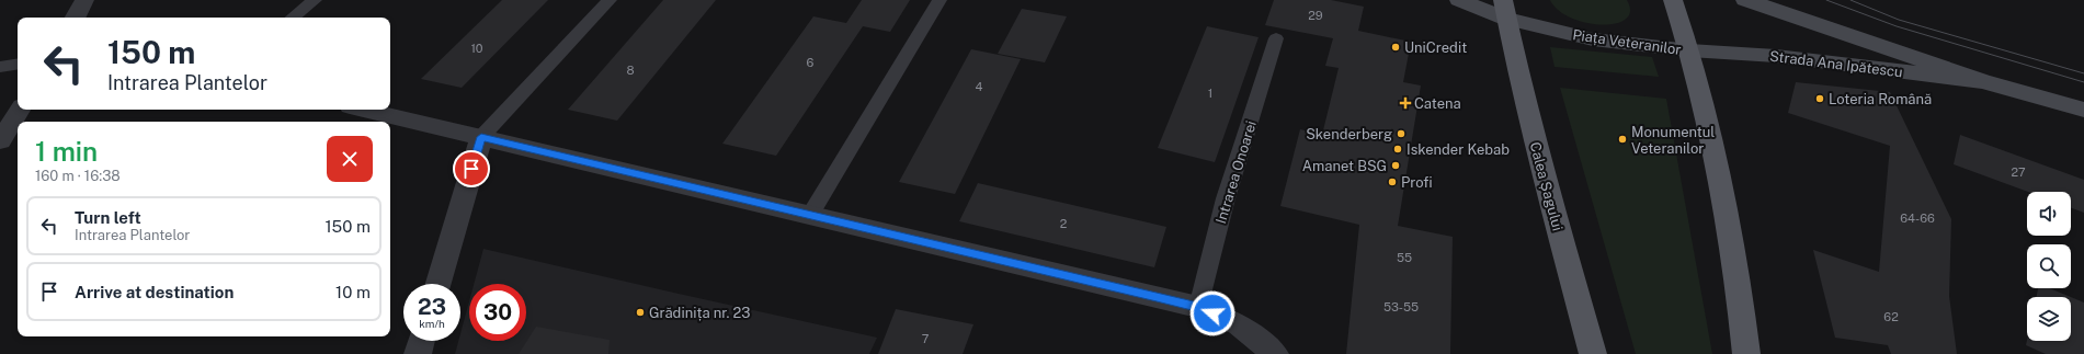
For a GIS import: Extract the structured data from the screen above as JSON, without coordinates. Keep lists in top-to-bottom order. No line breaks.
{"streets":{"main road":["Piața Veteranilor","Calea Șagului"],"street":["Strada Ana Ipătescu"],"lane":["Intrarea Onoarei"]},"crossings":[["Piața Veteranilor","Strada Ana Ipătescu"],["Piața Veteranilor","Calea Șagului"]],"places":{"other":["UniCredit","Loteria Română","Skenderberg","Monumentul Veteranilor","Iskender Kebab","Amanet BSG","Profi","Grădinița nr. 23"],"health":["Catena"]},"house_numbers":["29","10","6","8","4","1","27","64-66","2","55","53-55","62","7"],"page":{"turn":["150 m","Intrarea Plantelor"],"heading":["1 min","160 m · 16:38"],"list":[{"name":"Turn left","note":"Intrarea Plantelor","value":"150 m"},{"name":"Arrive at destination","value":"10 m"}],"speed":"23 km/h","limit":"30"}}
